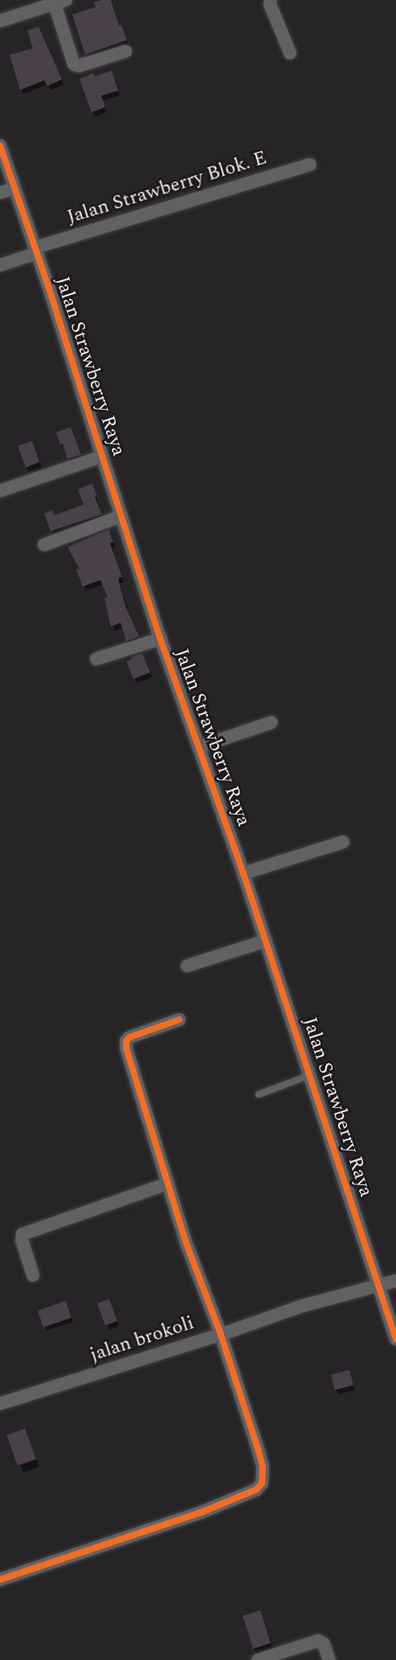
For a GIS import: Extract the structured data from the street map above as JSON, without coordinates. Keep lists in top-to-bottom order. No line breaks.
{"streets":{"street":["Jalan Strawberry Blok. E","Jalan Strawberry Raya","jalan brokoli"]},"crossings":[["Jalan Strawberry Blok. E","Jalan Strawberry Raya"],["Jalan Strawberry Raya","jalan brokoli"]]}
